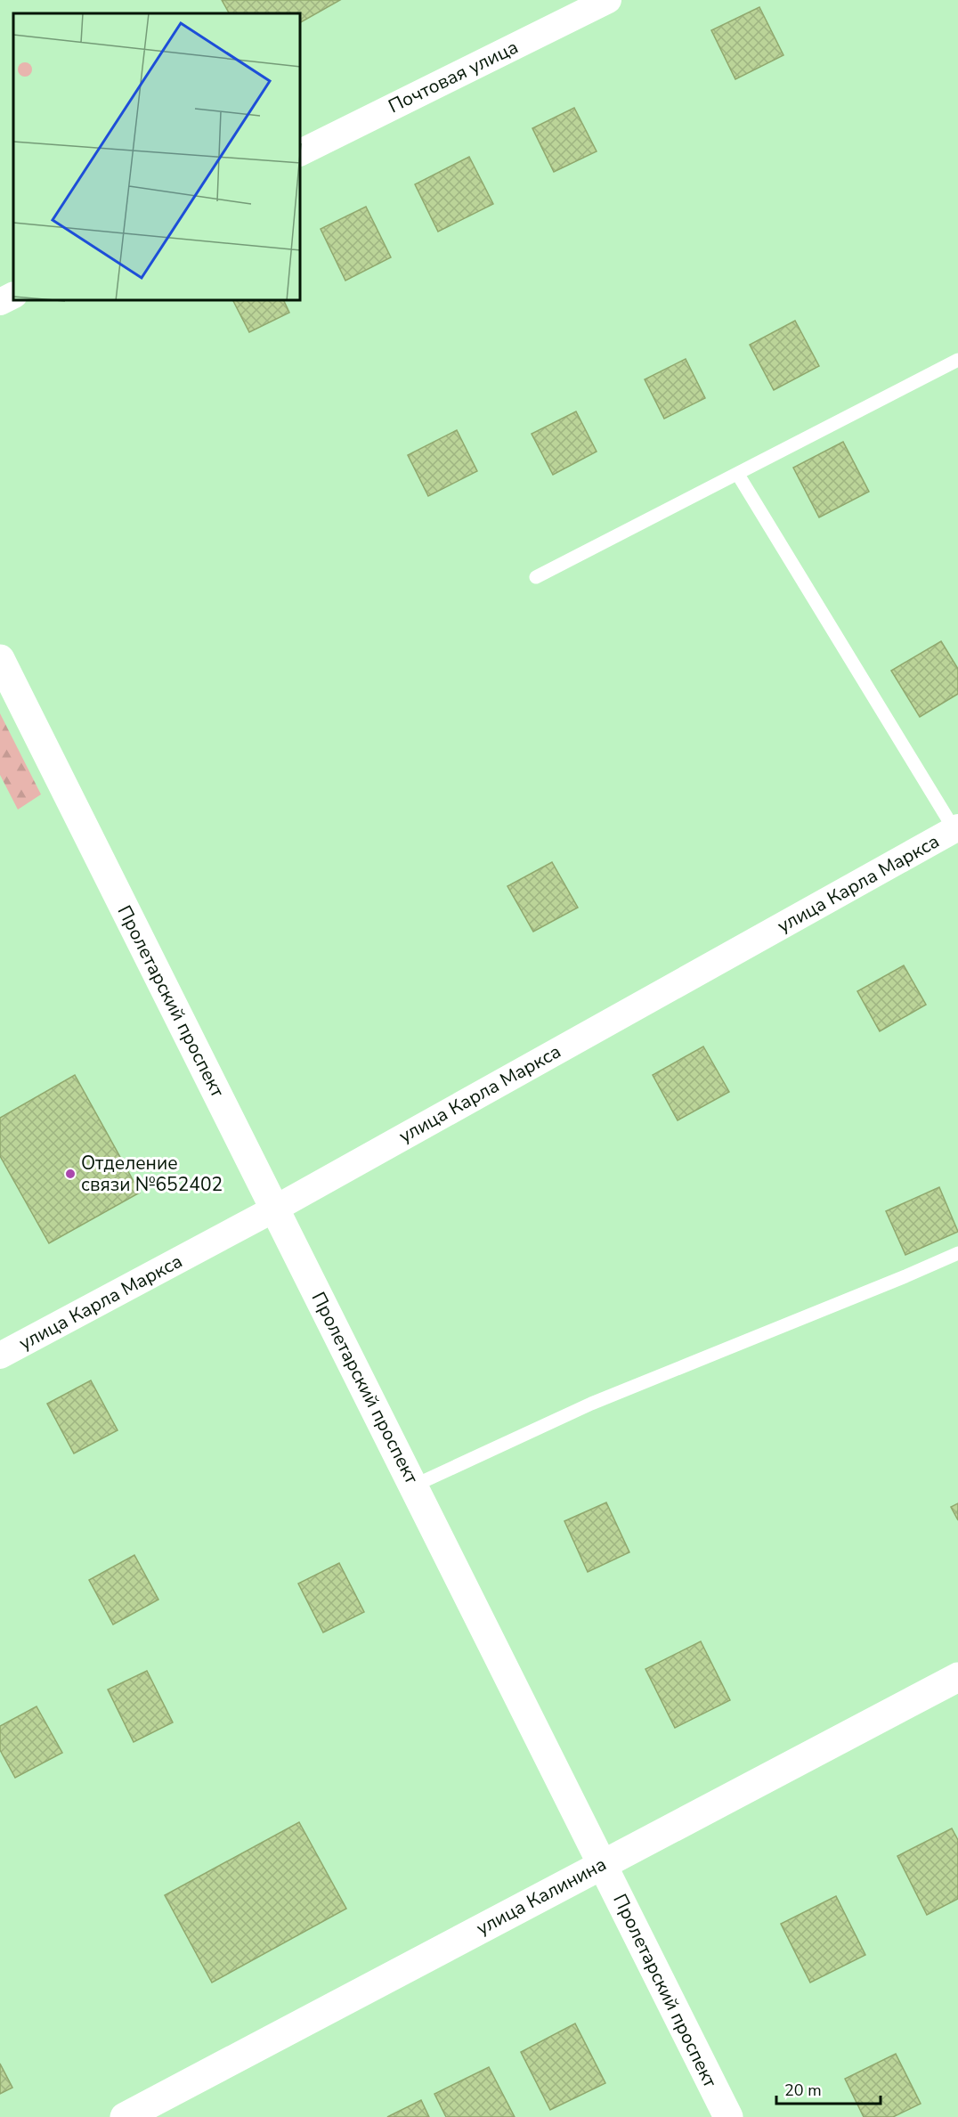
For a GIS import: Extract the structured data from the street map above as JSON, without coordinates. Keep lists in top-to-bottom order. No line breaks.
{"streets":{"street":["Почтовая улица","улица Карла Маркса","Пролетарский проспект","улица Калинина"]},"crossings":[["улица Карла Маркса","Пролетарский проспект"],["Пролетарский проспект","улица Калинина"]],"places":["Отделение связи №652402"],"scale_bar":"20 m"}
